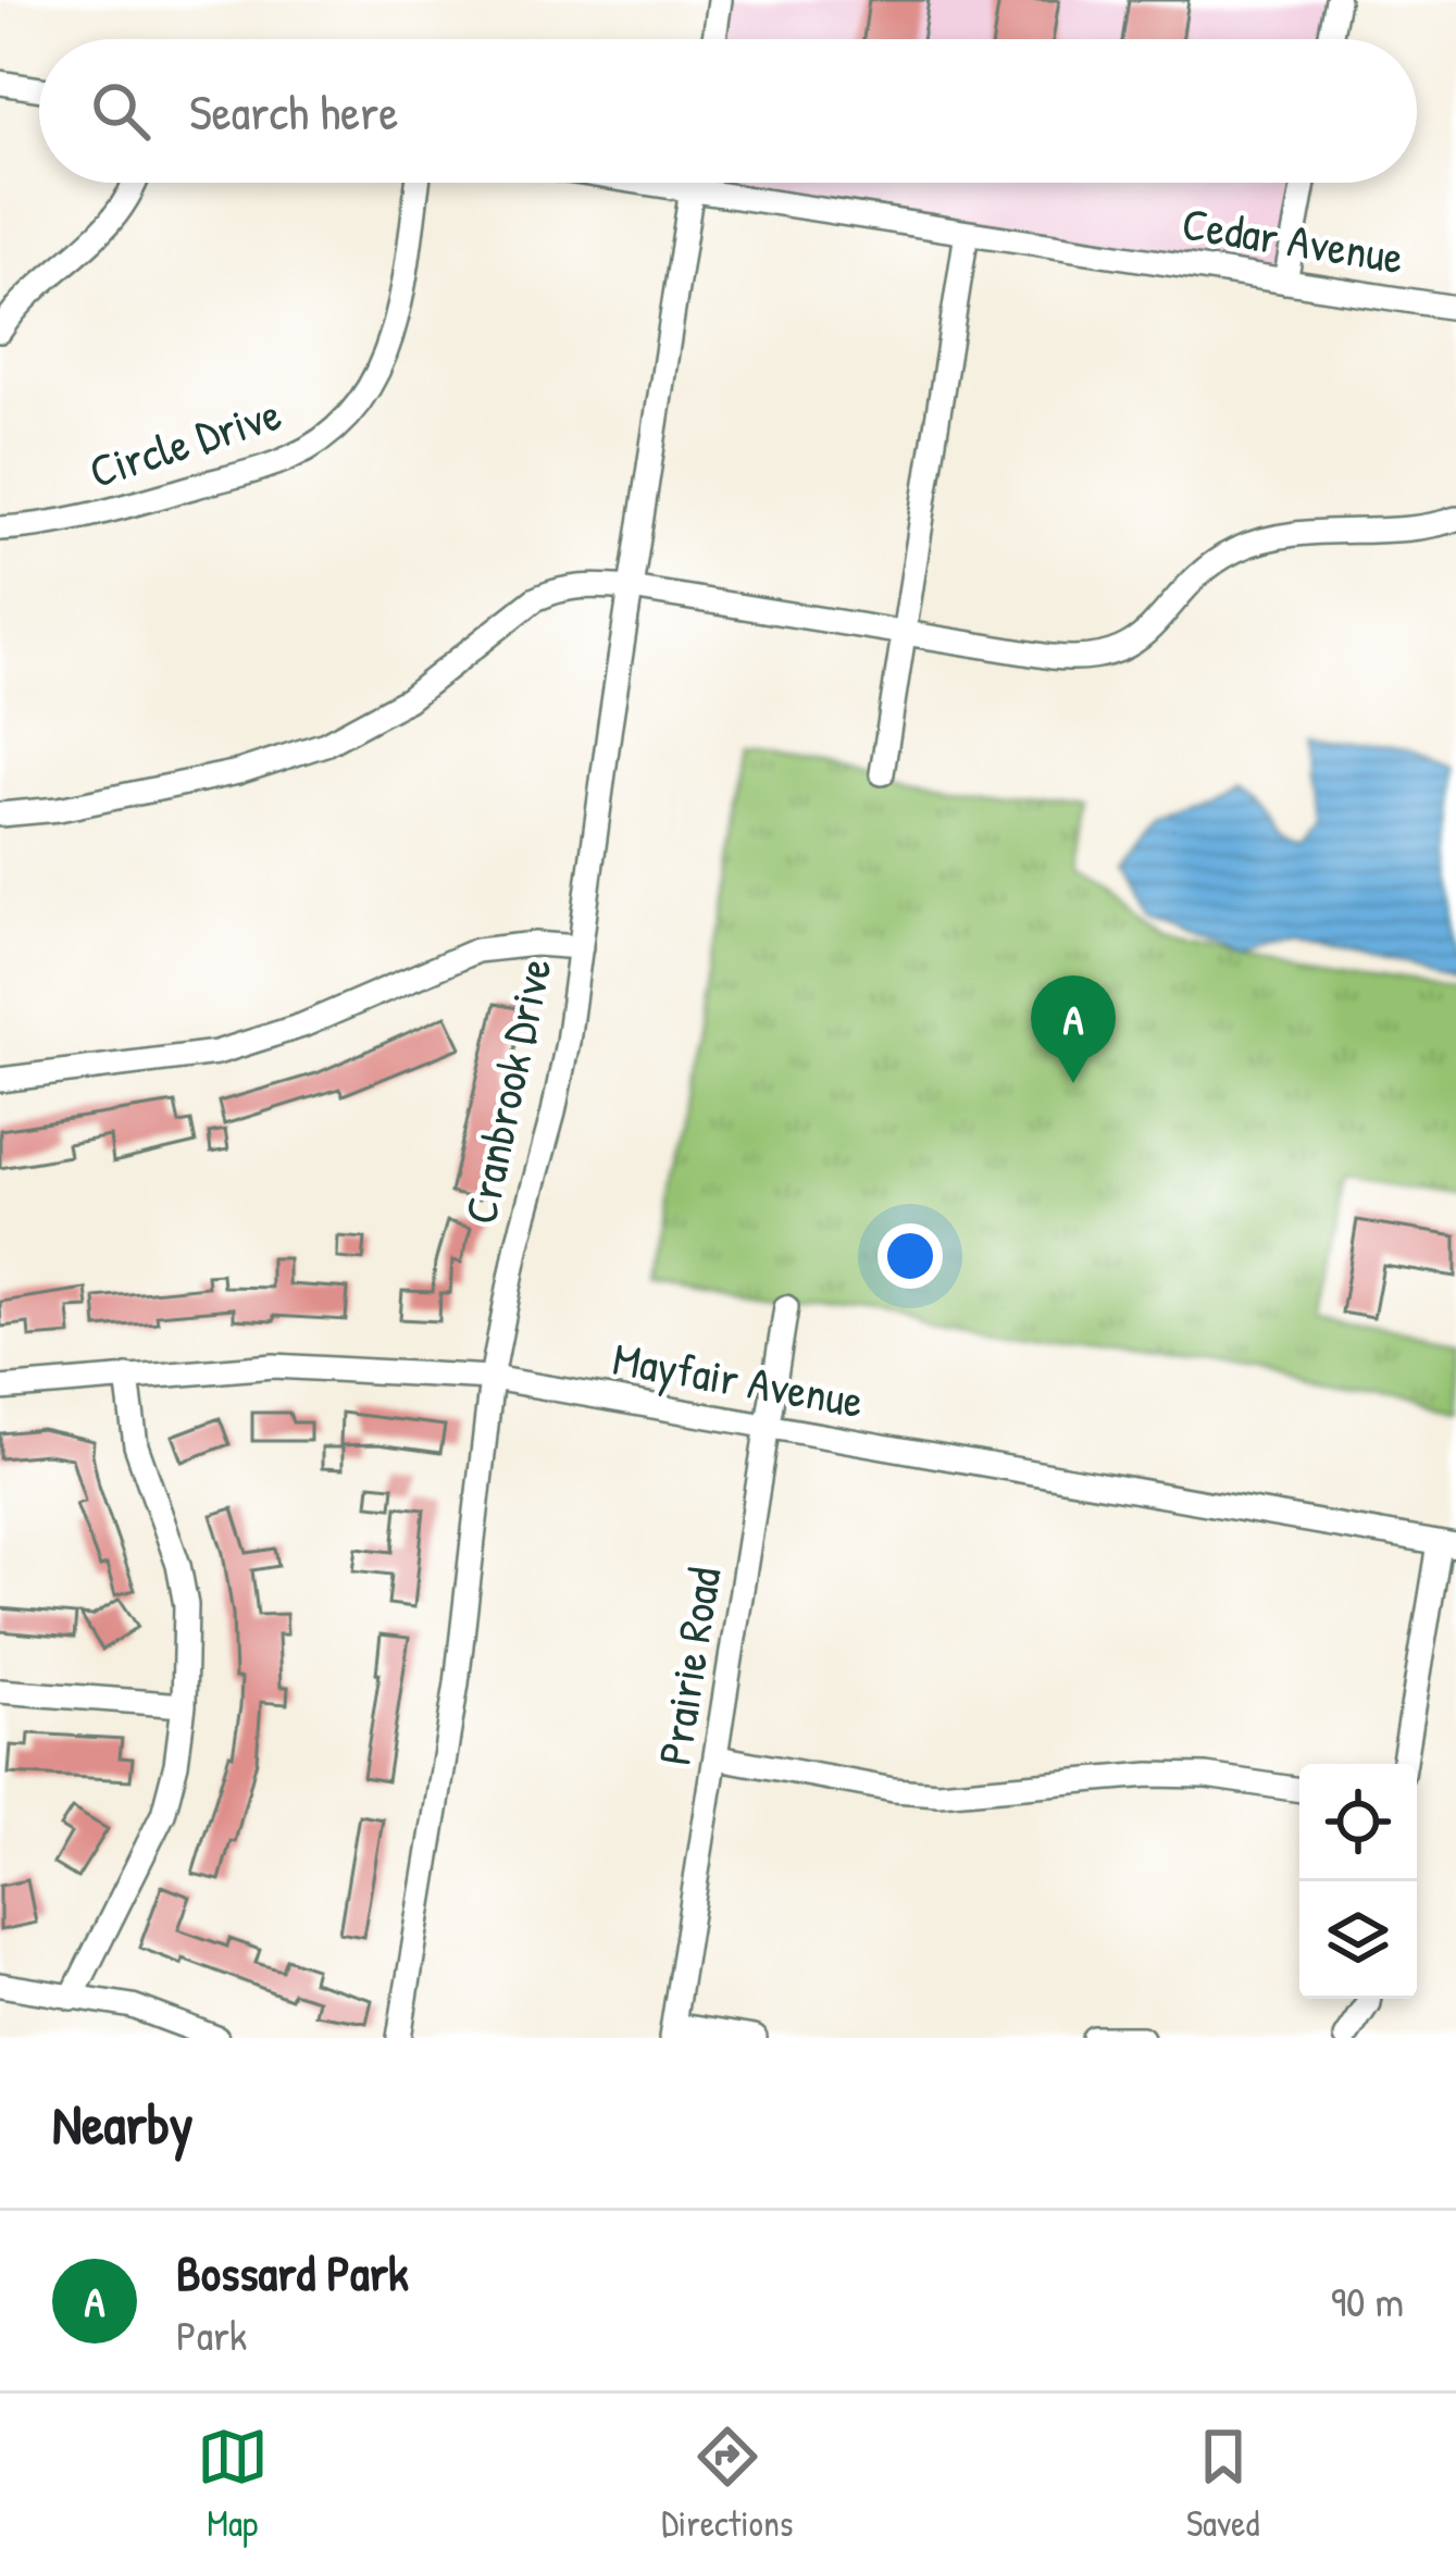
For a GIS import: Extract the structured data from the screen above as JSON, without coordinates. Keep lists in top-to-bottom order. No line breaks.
{"streets":{"street":["Cedar Avenue","Circle Drive","Cranbrook Drive","Mayfair Avenue","Prairie Road"]},"crossings":[["Cedar Avenue","Cranbrook Drive"],["Cranbrook Drive","Mayfair Avenue"],["Mayfair Avenue","Prairie Road"]],"page":{"search":"Search here","pins":"A","heading":"Nearby","list":[{"mark":"A","name":"Bossard Park","note":"Park","value":"90 m"}],"nav":["Map","Directions","Saved"]}}
